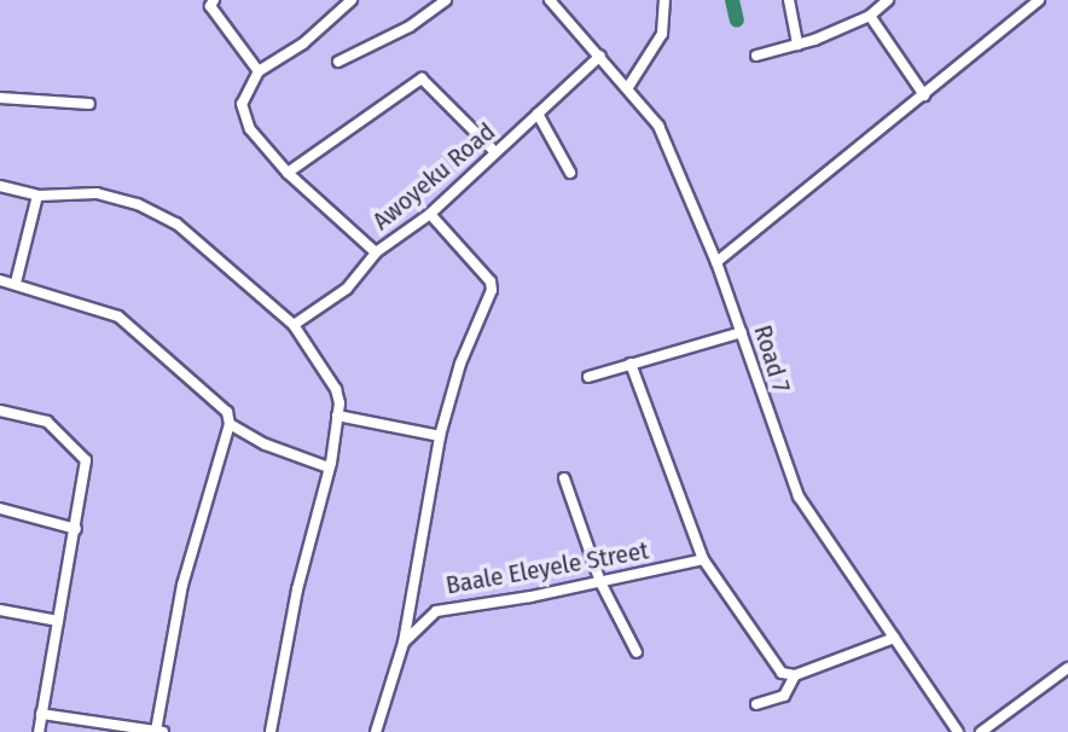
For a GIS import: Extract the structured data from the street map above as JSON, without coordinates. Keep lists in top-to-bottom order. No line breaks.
{"streets":{"street":["Awoyeku Road","Road 7","Baale Eleyele Street"]},"crossings":[["Awoyeku Road","Road 7"]]}
